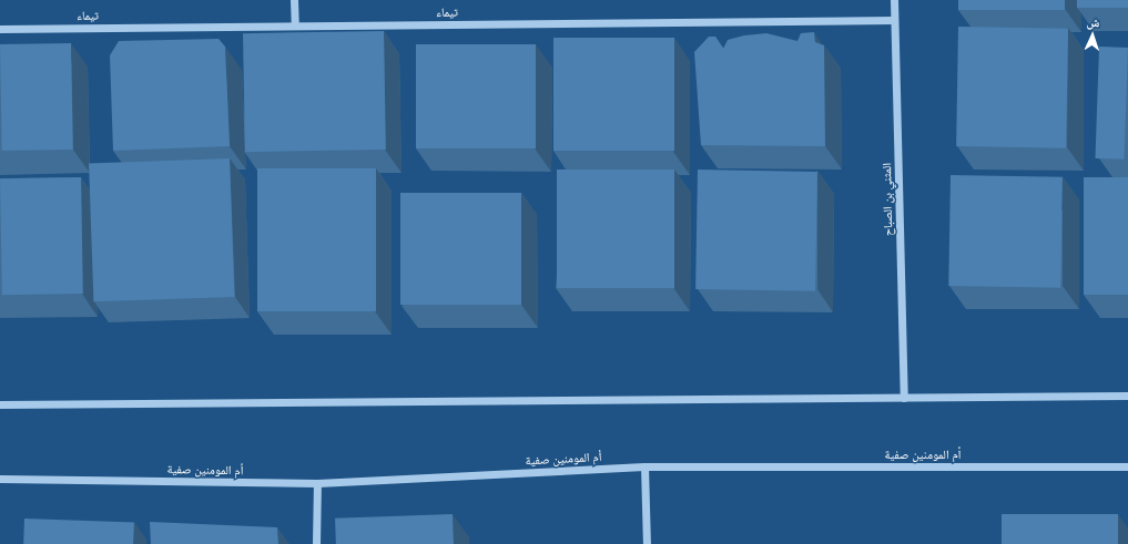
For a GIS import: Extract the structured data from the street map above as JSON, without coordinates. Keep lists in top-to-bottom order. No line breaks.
{"streets":{"street":["تيماء","المثني بن الصباح","أم المومنين صفية"]},"crossings":[["تيماء","المثني بن الصباح"]],"north":"top"}
